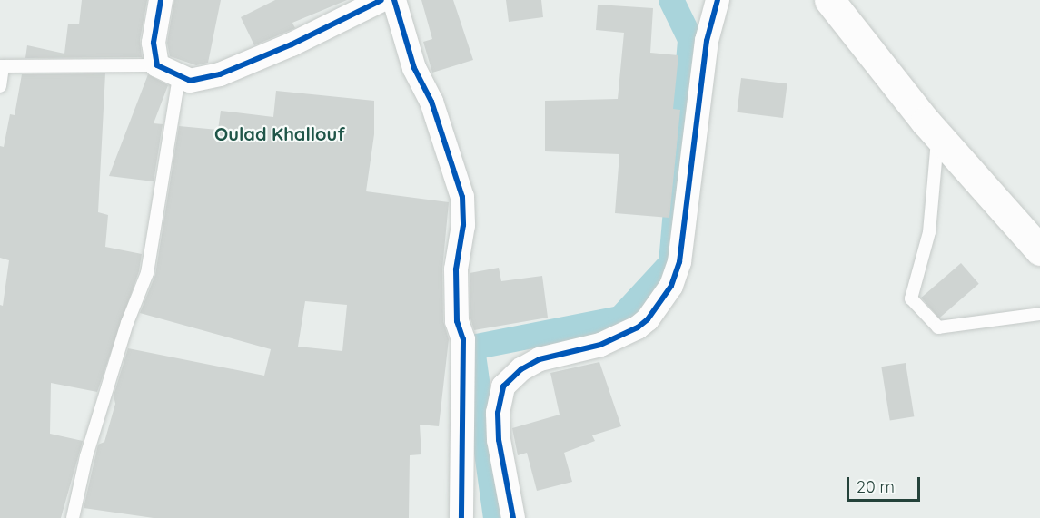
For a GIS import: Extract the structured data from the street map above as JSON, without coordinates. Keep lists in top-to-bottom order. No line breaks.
{"districts":["Oulad Khallouf"],"scale_bar":"20 m"}
